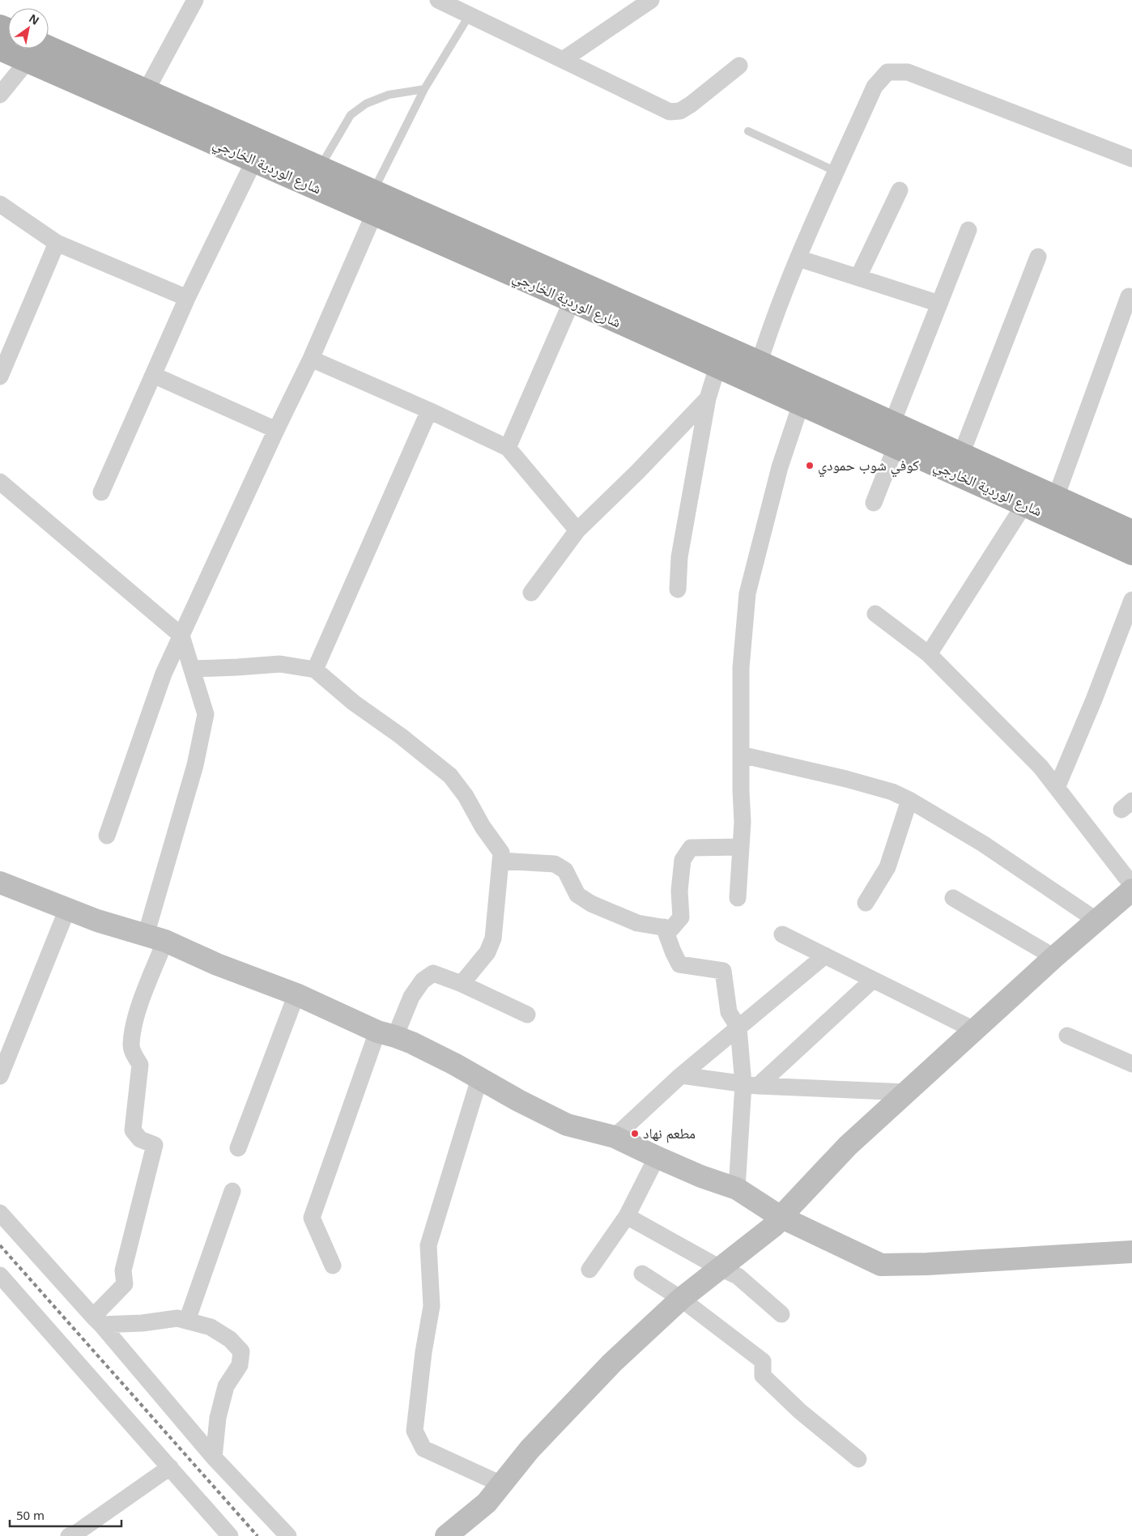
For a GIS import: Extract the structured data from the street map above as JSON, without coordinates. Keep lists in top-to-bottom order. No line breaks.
{"streets":{"main road":["شارع الوردية الخارجي"]},"places":["كوفي شوب حمودي","مطعم نهاد"],"scale_bar":"50 m","north":"top right"}
